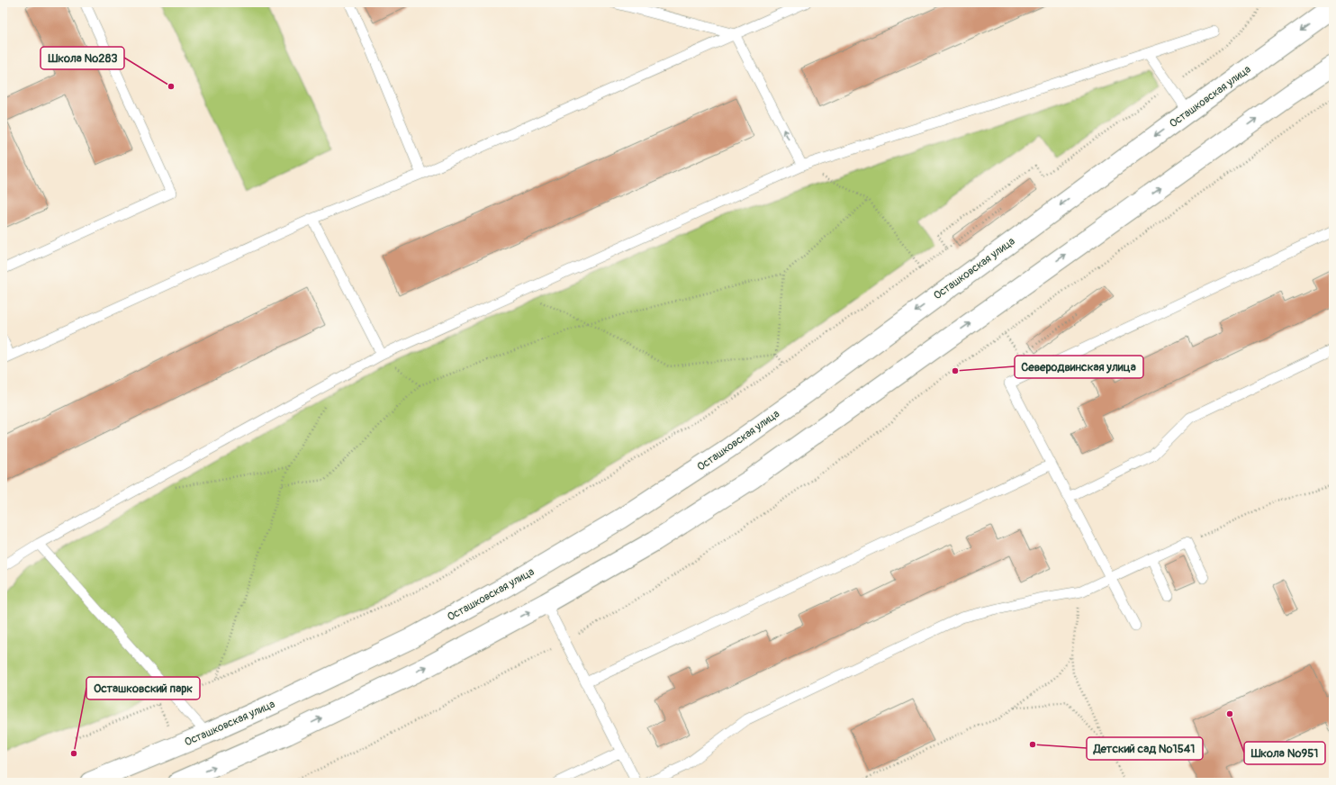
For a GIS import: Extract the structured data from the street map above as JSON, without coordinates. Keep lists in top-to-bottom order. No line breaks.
{"streets":{"main road":["Осташковская улица"]},"places":["Школа №283","Северодвинская улица","Школа №951","Детский сад №1541","Осташковский парк"]}
